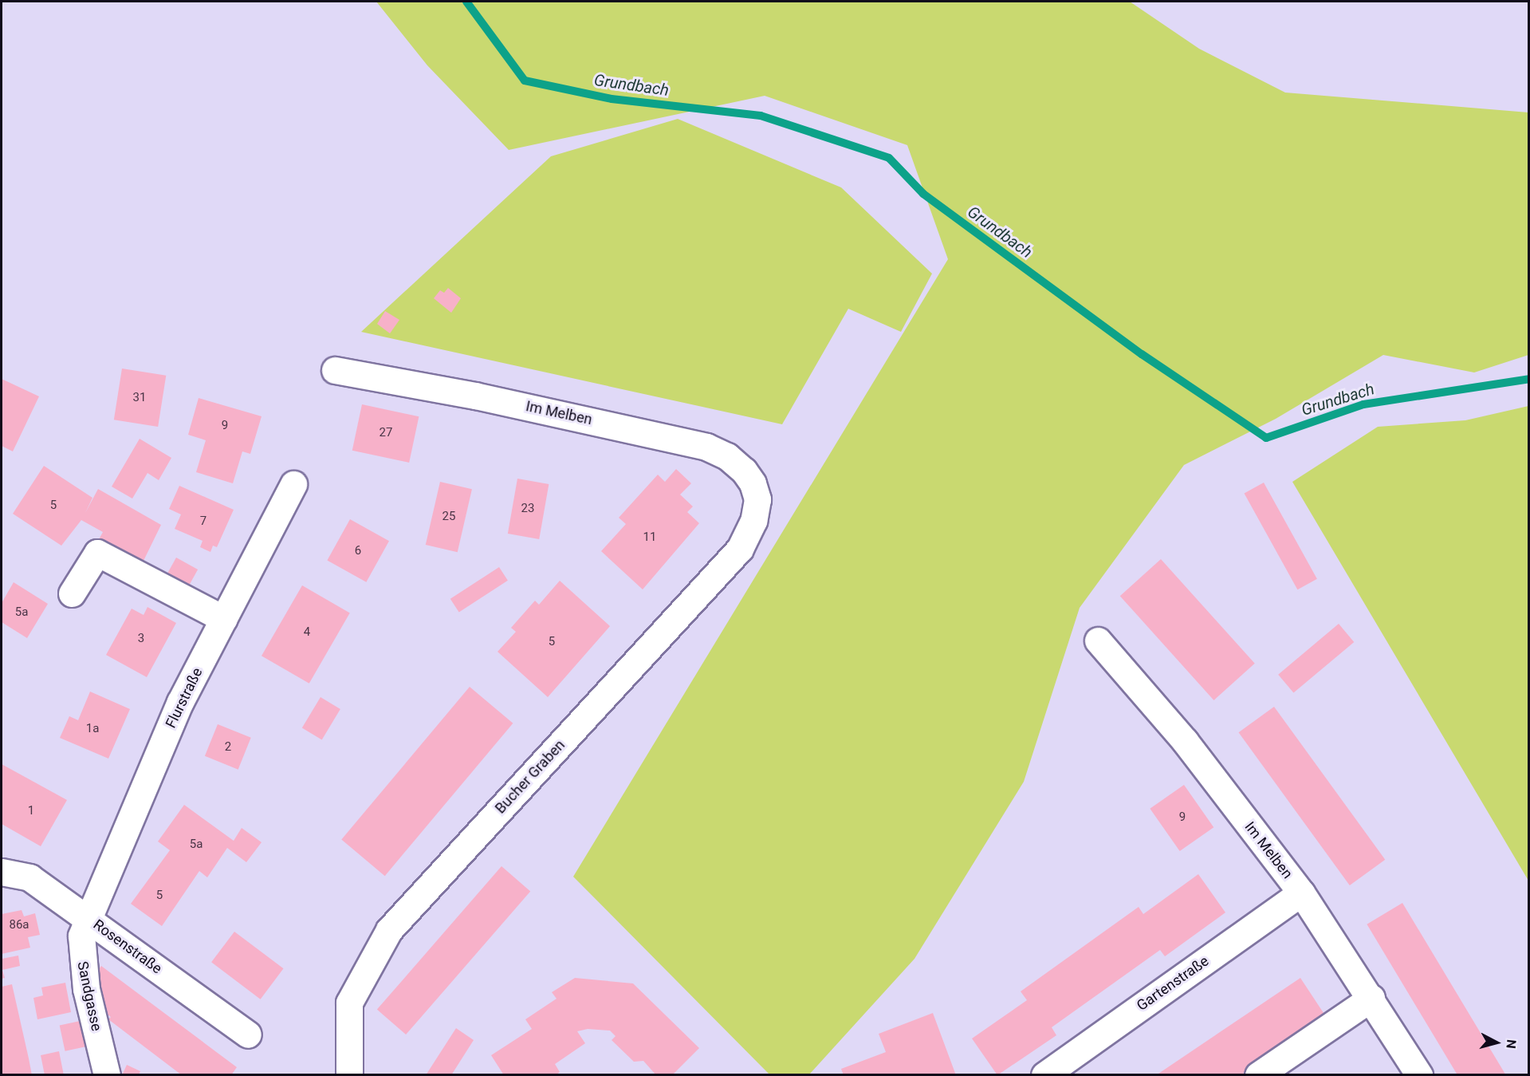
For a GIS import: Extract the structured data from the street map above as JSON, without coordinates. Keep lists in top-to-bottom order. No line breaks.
{"streets":{"street":["Im Melben","Flurstraße","Bucher Graben","Rosenstraße","Gartenstraße","Sandgasse"]},"crossings":[["Im Melben","Bucher Graben"],["Im Melben","Gartenstraße"],["Flurstraße","Rosenstraße"],["Flurstraße","Sandgasse"],["Rosenstraße","Sandgasse"]],"water":["Grundbach"],"house_numbers":["31","9","27","5","23","25","7","11","6","5a","4","3","5","1a","2","1","9","5a","5","86a"],"north":"right"}
